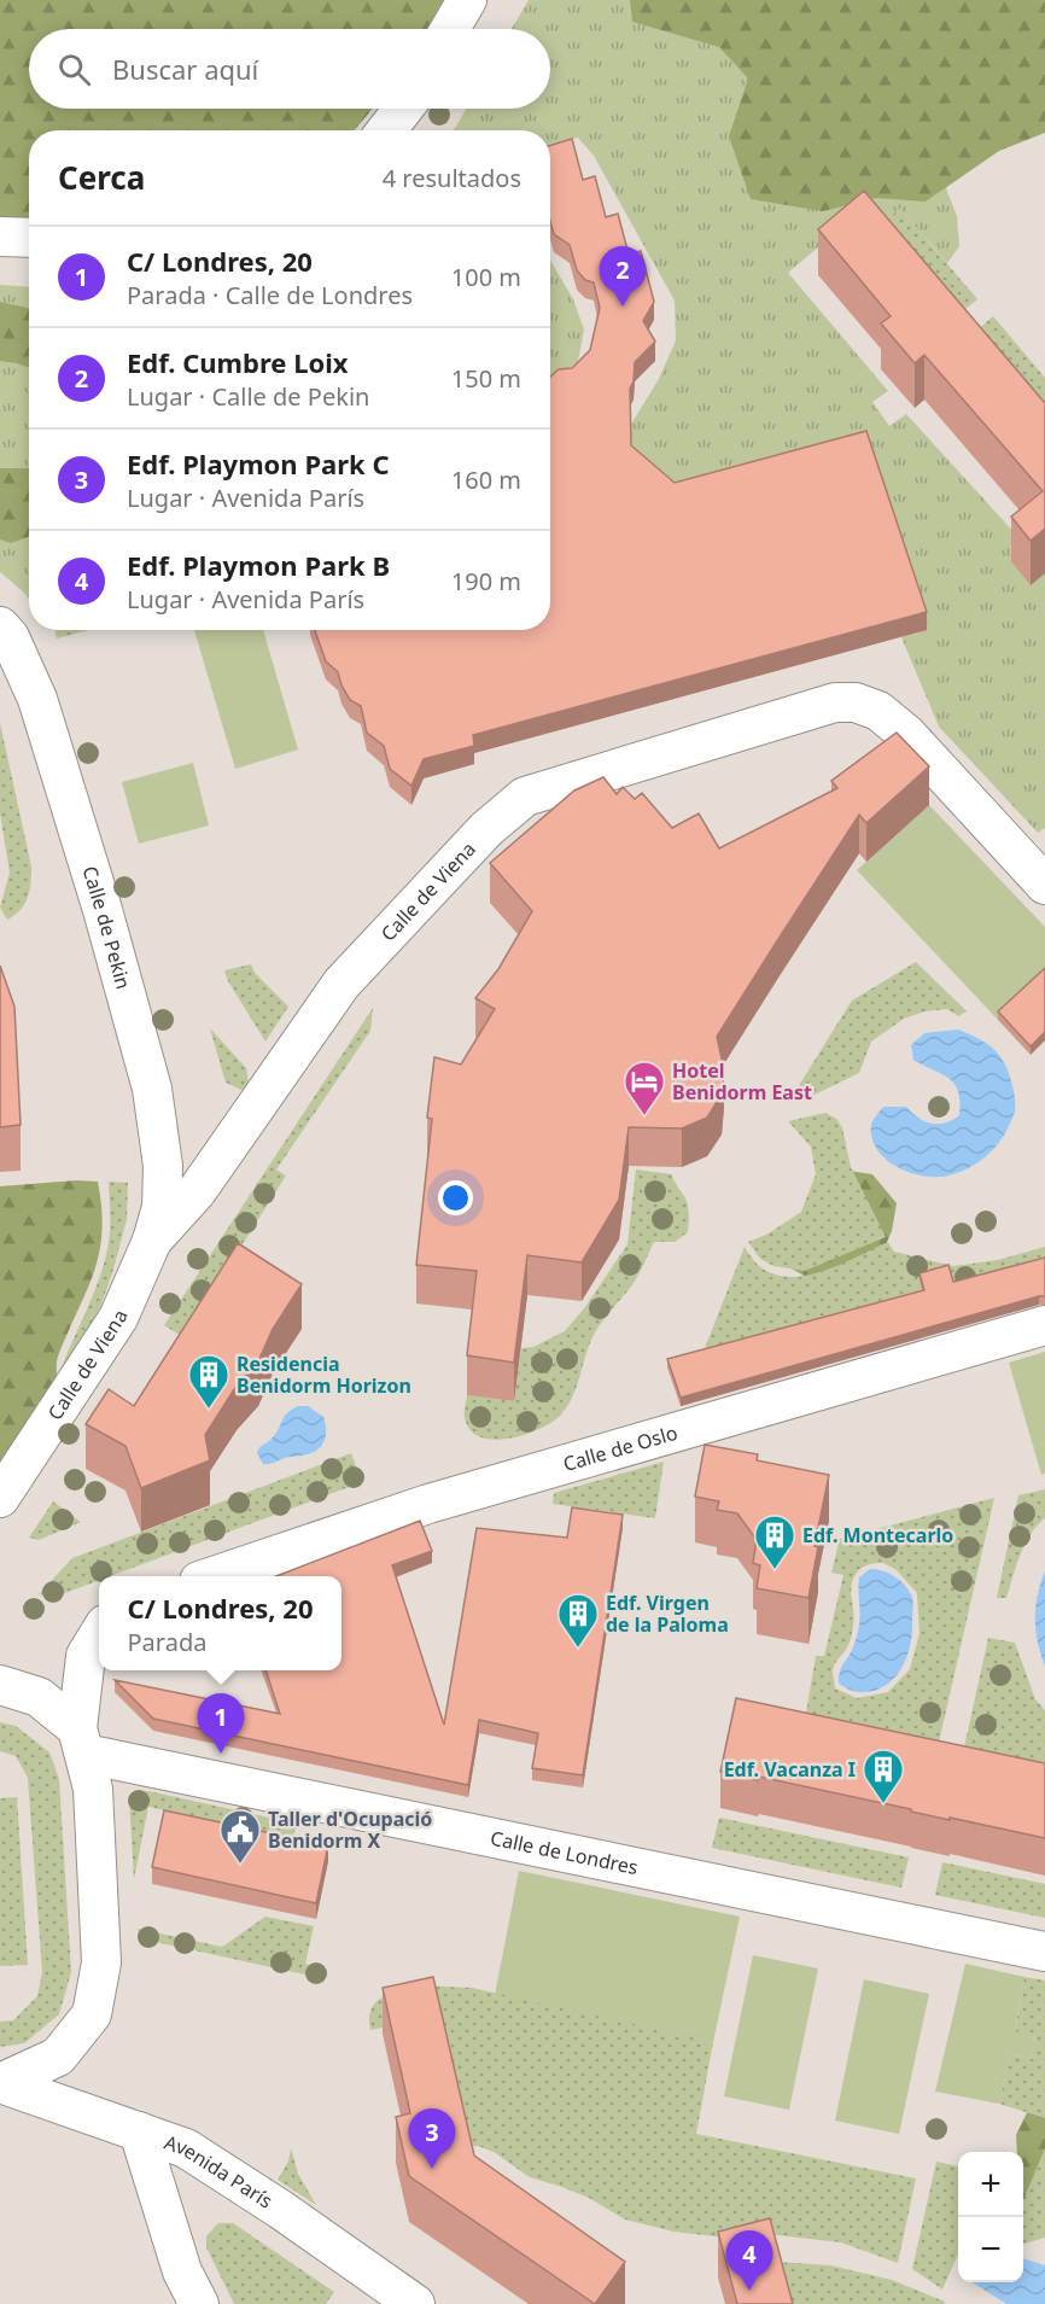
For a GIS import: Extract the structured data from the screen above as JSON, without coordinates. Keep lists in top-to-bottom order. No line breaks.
{"streets":{"street":["Calle de Viena","Calle de Pekin","Calle de Oslo","Calle de Londres","Avenida París"]},"crossings":[["Calle de Viena","Calle de Pekin"]],"places":{"hotel":["Hotel Benidorm East"],"building":["Residencia Benidorm Horizon","Edf. Montecarlo","Edf. Virgen de la Paloma","Edf. Vacanza I"],"public building":["Taller d'Ocupació Benidorm X"]},"page":{"search":"Buscar aquí","heading":["Cerca","4 resultados"],"list":[{"mark":"1","name":"C/ Londres, 20","note":"Parada · Calle de Londres","value":"100 m"},{"mark":"2","name":"Edf. Cumbre Loix","note":"Lugar · Calle de Pekin","value":"150 m"},{"mark":"3","name":"Edf. Playmon Park C","note":"Lugar · Avenida París","value":"160 m"},{"mark":"4","name":"Edf. Playmon Park B","note":"Lugar · Avenida París","value":"190 m"}],"pins":["2","1","3","4"],"popup":["C/ Londres, 20","Parada"],"map_buttons":["+","−"]}}
